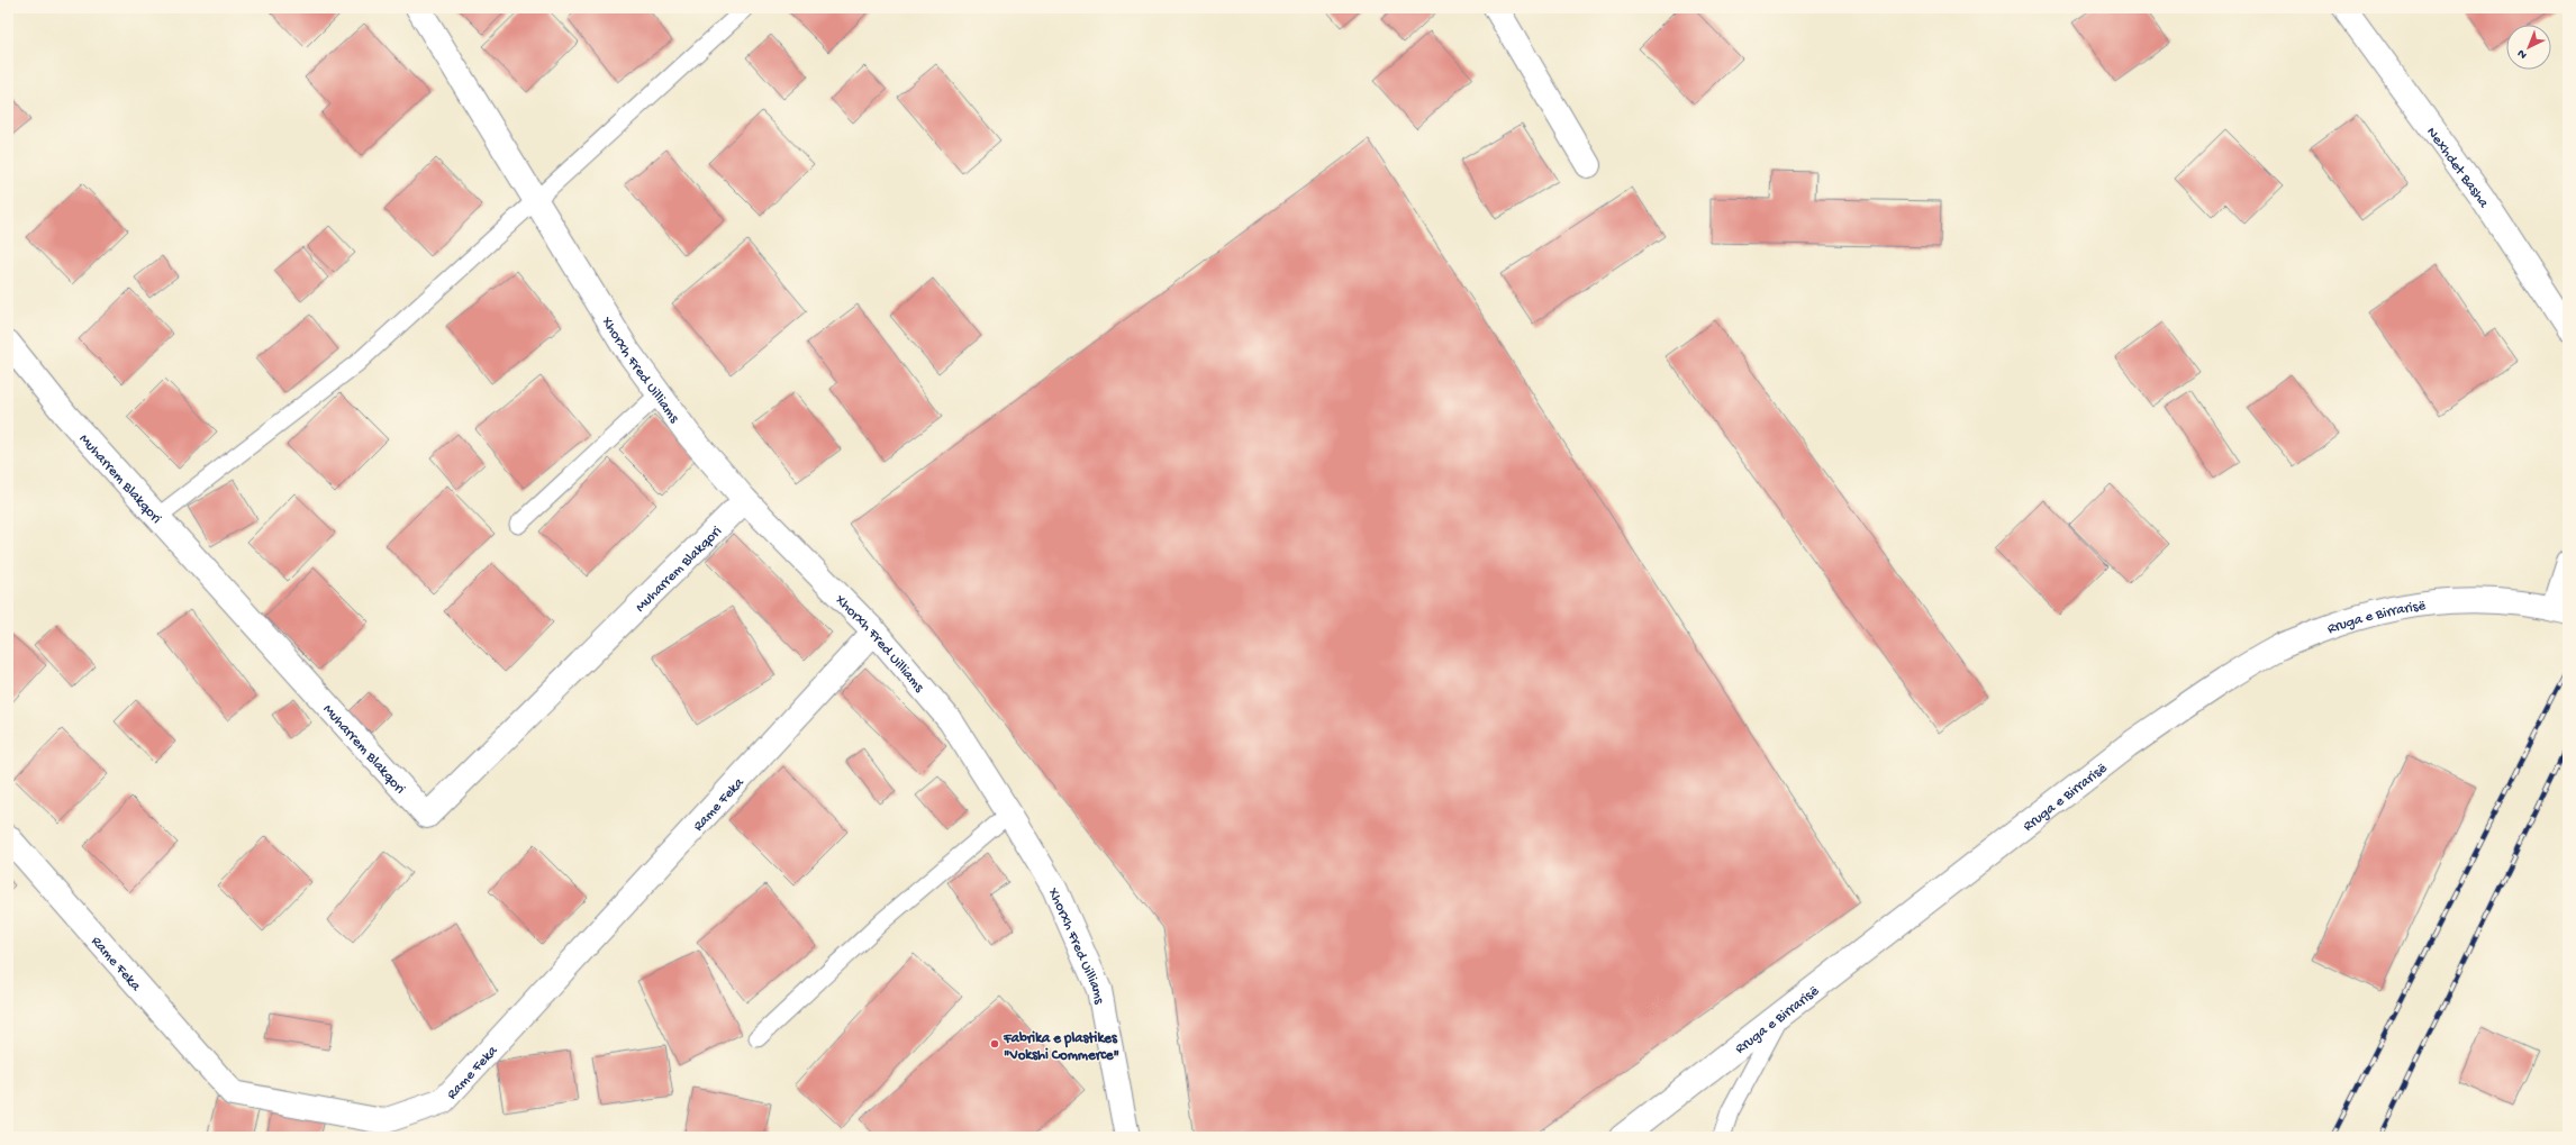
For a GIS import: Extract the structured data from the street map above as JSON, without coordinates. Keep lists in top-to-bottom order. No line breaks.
{"streets":{"street":["Nexhdet Basha","Xhorxh Fred Uilliams","Muharrem Blakqori","Rruga e Birrarisë","Rame Feka"]},"crossings":[["Xhorxh Fred Uilliams","Muharrem Blakqori"],["Xhorxh Fred Uilliams","Rame Feka"]],"places":["Fabrika e plastikes \"Vokshi Commerce\""],"north":"bottom left"}
